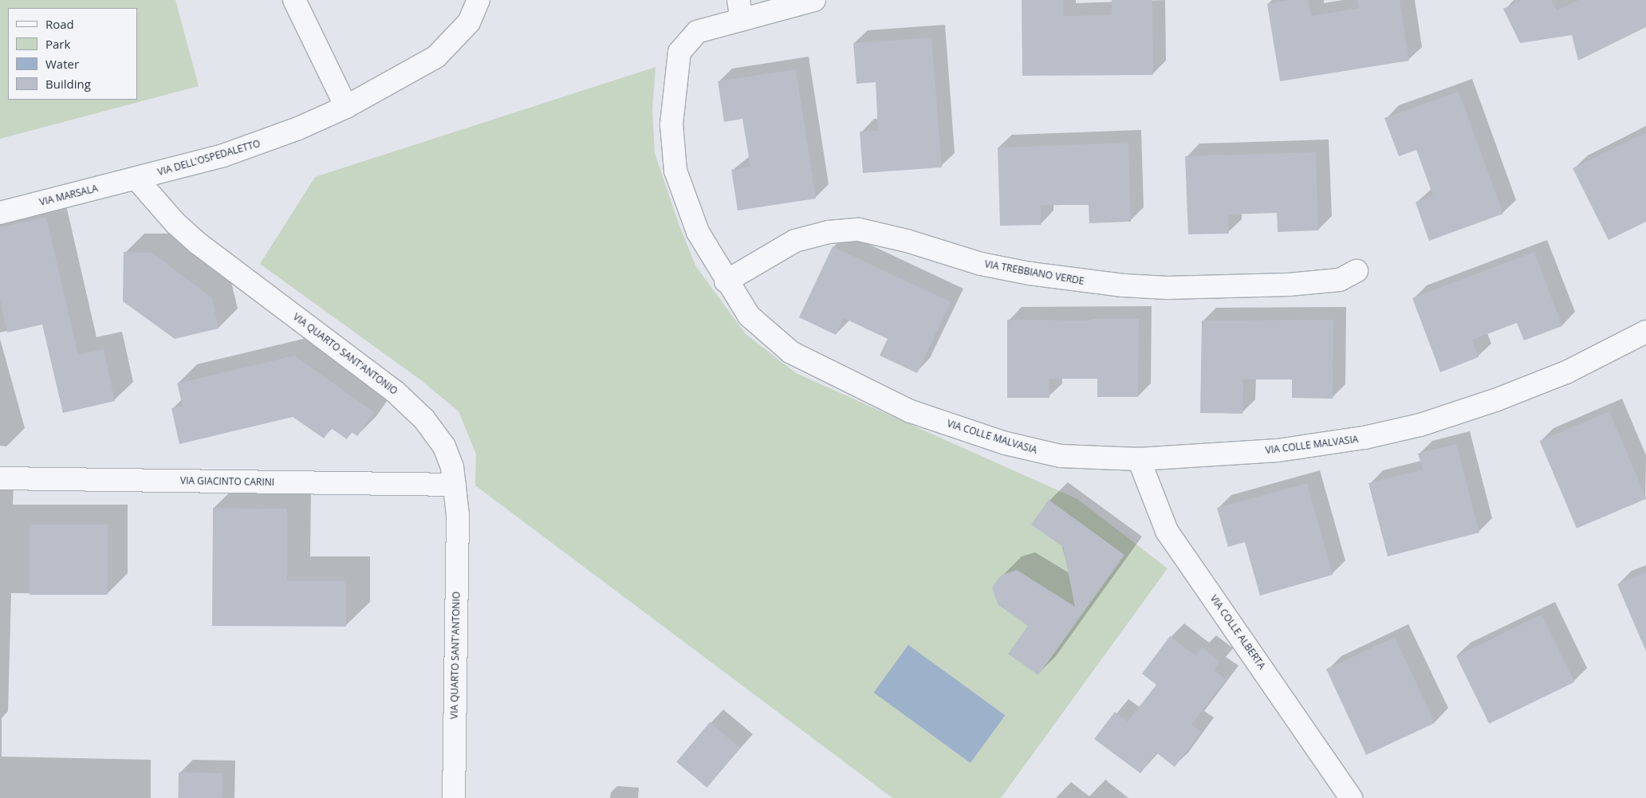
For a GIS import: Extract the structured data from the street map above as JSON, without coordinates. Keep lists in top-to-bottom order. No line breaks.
{"streets":{"street":["VIA DELL'OSPEDALETTO","VIA MARSALA","VIA TREBBIANO VERDE","VIA QUARTO SANT'ANTONIO","VIA COLLE MALVASIA","VIA GIACINTO CARINI","VIA COLLE ALBERTA"]},"crossings":[["VIA DELL'OSPEDALETTO","VIA MARSALA"],["VIA DELL'OSPEDALETTO","VIA QUARTO SANT'ANTONIO"],["VIA MARSALA","VIA QUARTO SANT'ANTONIO"],["VIA TREBBIANO VERDE","VIA COLLE MALVASIA"],["VIA QUARTO SANT'ANTONIO","VIA GIACINTO CARINI"],["VIA COLLE MALVASIA","VIA COLLE ALBERTA"]],"legend":["Road","Park","Water","Building"]}
